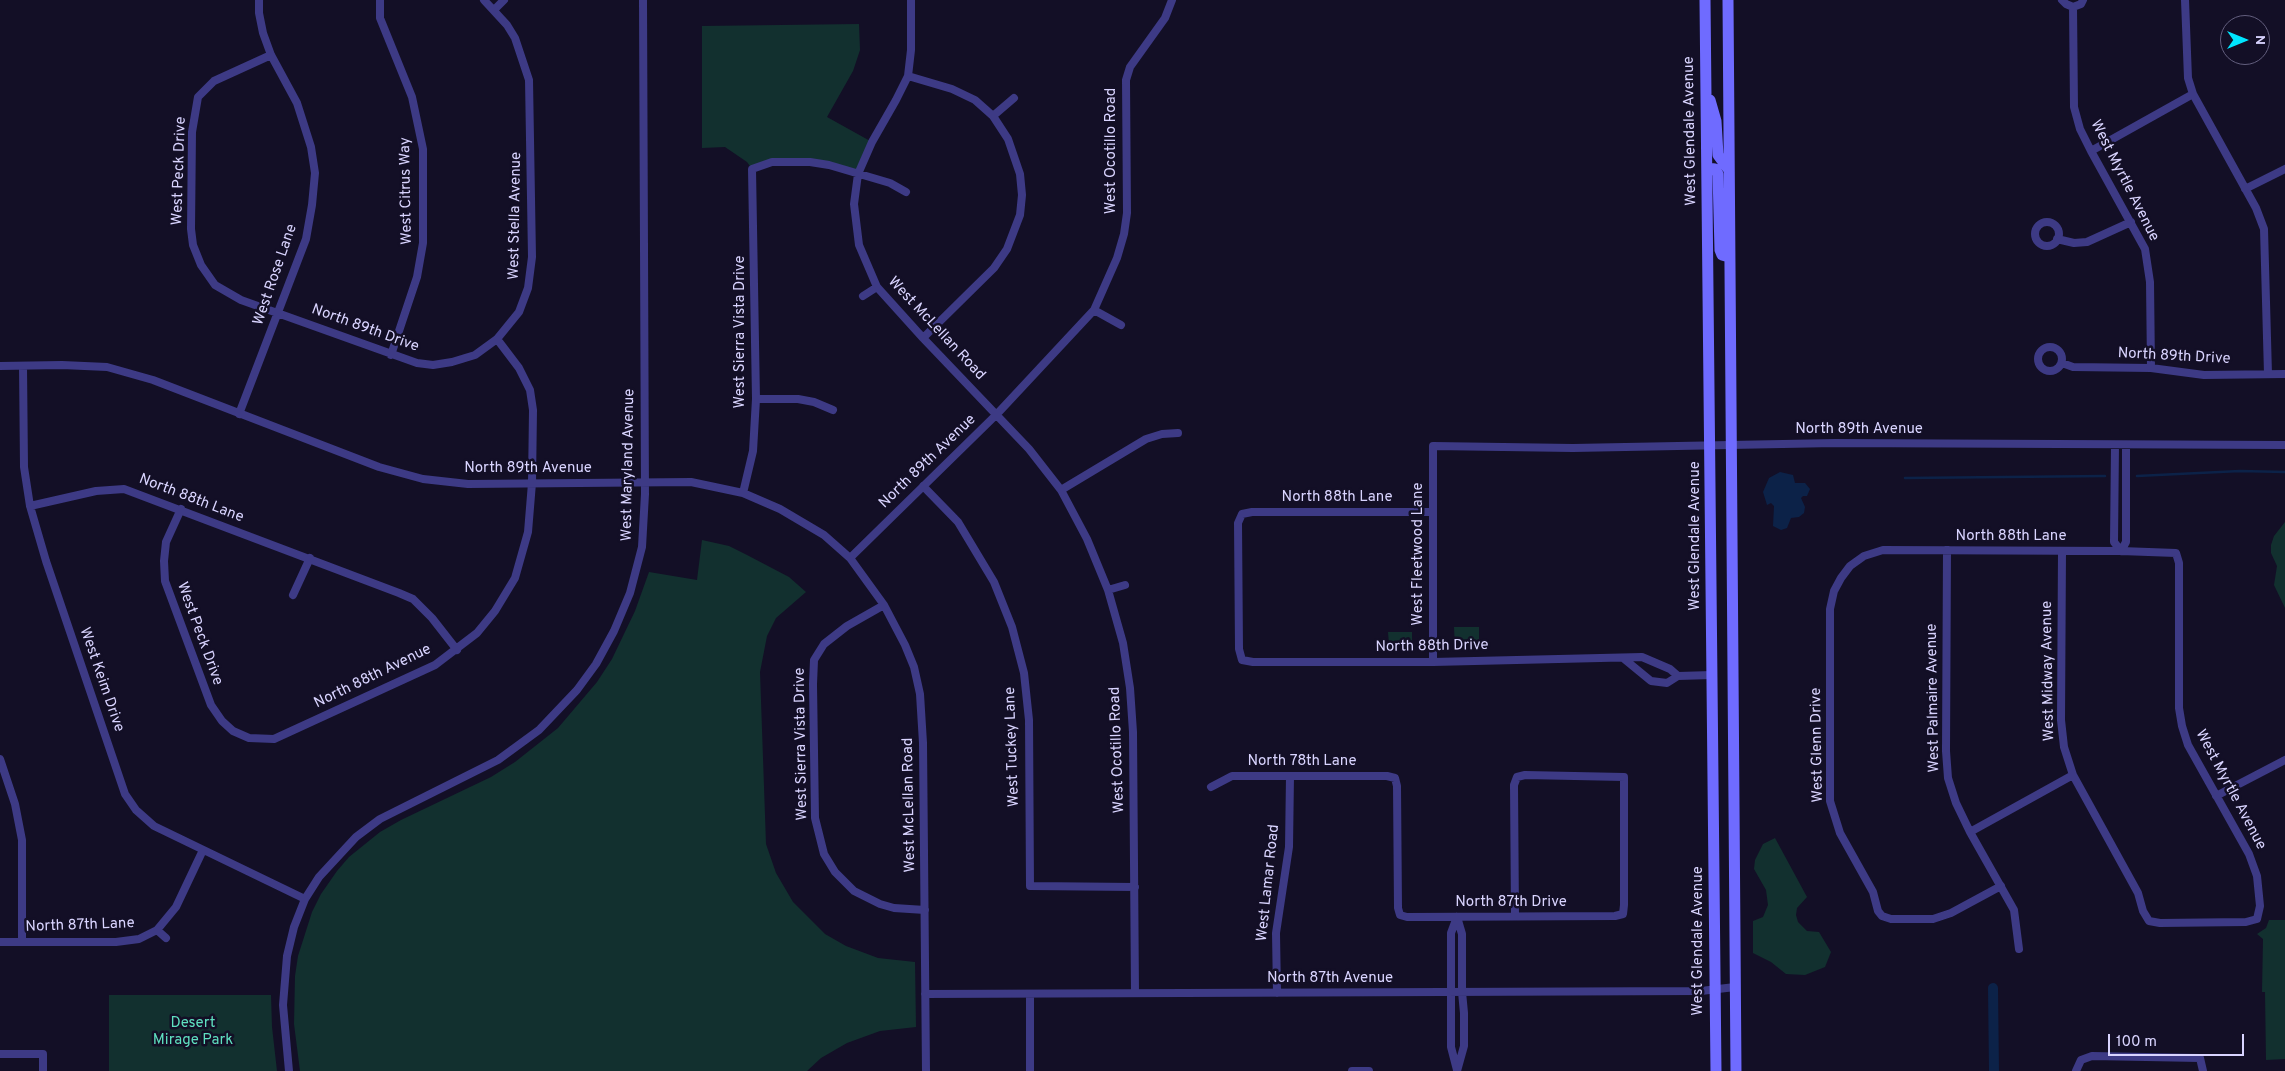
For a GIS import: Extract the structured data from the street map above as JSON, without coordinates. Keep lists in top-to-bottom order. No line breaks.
{"streets":{"main road":["West Glendale Avenue"],"street":["West Ocotillo Road","West Peck Drive","West Myrtle Avenue","West Citrus Way","West Stella Avenue","West Rose Lane","North 89th Drive","West McLellan Road","West Sierra Vista Drive","North 89th Avenue","West Maryland Avenue","North 88th Lane","West Fleetwood Lane","North 88th Drive","West Midway Avenue","North 88th Avenue","West Keim Drive","West Palmaire Avenue","West Glenn Drive","West Tuckey Lane","North 78th Lane","West Lamar Road","North 87th Drive","North 87th Lane","North 87th Avenue"]},"crossings":[["West Glendale Avenue","North 89th Avenue"],["West Glendale Avenue","North 88th Drive"],["West Glendale Avenue","North 87th Avenue"],["West Ocotillo Road","West McLellan Road"],["West Ocotillo Road","North 89th Avenue"],["West Ocotillo Road","West Tuckey Lane"],["West Ocotillo Road","North 87th Avenue"],["West Peck Drive","West Rose Lane"],["West Peck Drive","North 89th Drive"],["West Peck Drive","North 88th Lane"],["West Peck Drive","North 88th Avenue"],["West Myrtle Avenue","North 89th Drive"],["West Myrtle Avenue","North 88th Lane"],["West Myrtle Avenue","West Midway Avenue"],["West Citrus Way","North 89th Drive"],["West Stella Avenue","North 89th Drive"],["West Rose Lane","North 89th Drive"],["West Rose Lane","North 89th Avenue"],["West McLellan Road","West Sierra Vista Drive"],["West McLellan Road","North 89th Avenue"],["West McLellan Road","North 87th Avenue"],["West Sierra Vista Drive","North 89th Avenue"],["North 89th Avenue","West Maryland Avenue"],["North 89th Avenue","West Fleetwood Lane"],["North 89th Avenue","North 88th Avenue"],["North 89th Avenue","West Keim Drive"],["North 89th Avenue","West Tuckey Lane"],["West Maryland Avenue","West Keim Drive"],["North 88th Lane","West Fleetwood Lane"],["North 88th Lane","North 88th Drive"],["North 88th Lane","West Midway Avenue"],["North 88th Lane","North 88th Avenue"],["North 88th Lane","West Keim Drive"],["North 88th Lane","West Palmaire Avenue"],["North 88th Lane","West Glenn Drive"],["West Fleetwood Lane","North 88th Drive"],["West Keim Drive","North 87th Lane"],["West Palmaire Avenue","West Glenn Drive"],["North 78th Lane","West Lamar Road"],["North 78th Lane","North 87th Drive"],["West Lamar Road","North 87th Avenue"]],"parks":["Desert Mirage Park"],"scale_bar":"100 m","north":"right"}
